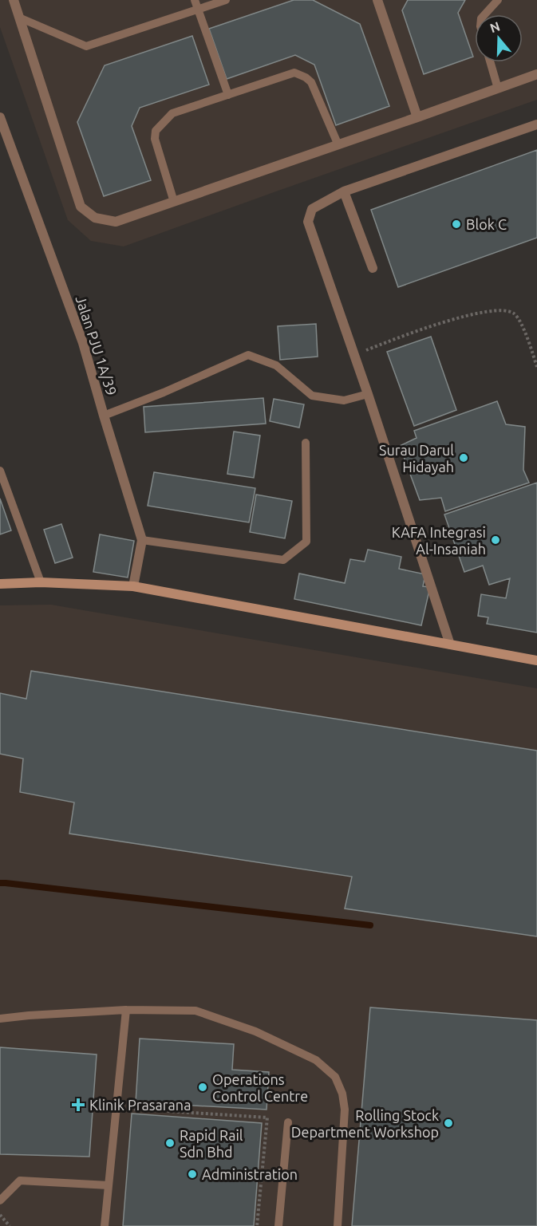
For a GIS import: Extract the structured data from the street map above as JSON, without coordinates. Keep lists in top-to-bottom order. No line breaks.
{"streets":{"street":["Jalan PJU 1A/39"]},"places":{"other":["Blok C","Surau Darul Hidayah","KAFA Integrasi Al-Insaniah","Operations Control Centre","Rolling Stock Department Workshop","Rapid Rail Sdn Bhd","Administration"],"health":["Klinik Prasarana"]},"north":"top"}
